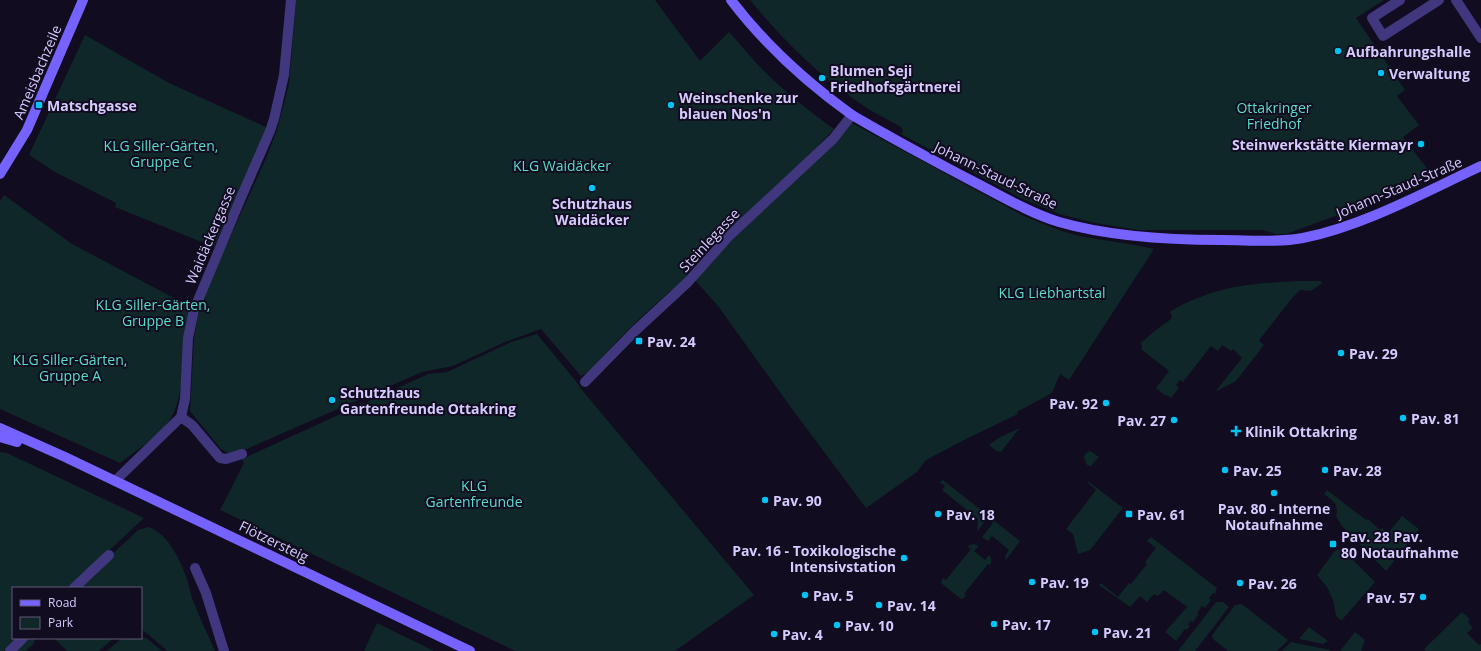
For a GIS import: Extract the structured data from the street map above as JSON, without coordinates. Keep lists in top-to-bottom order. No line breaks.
{"streets":{"street":["Ameisbachzeile","Johann-Staud-Straße","Waidäckergasse","Steinlegasse","Flötzersteig"]},"crossings":[["Johann-Staud-Straße","Steinlegasse"]],"parks":["Ottakringer Friedhof","KLG Siller-Gärten, Gruppe C","KLG Waidäcker","KLG Liebhartstal","KLG Siller-Gärten, Gruppe B","KLG Siller-Gärten, Gruppe A","KLG Gartenfreunde"],"places":{"other":["Aufbahrungshalle","Verwaltung","Blumen Seji Friedhofsgärtnerei","Weinschenke zur blauen Nos'n","Steinwerkstätte Kiermayr","Schutzhaus Waidäcker","Pav. 29","Schutzhaus Gartenfreunde Ottakring","Pav. 92","Pav. 81","Pav. 27","Pav. 25","Pav. 28","Pav. 80 - Interne Notaufnahme","Pav. 90","Pav. 18","Pav. 16 - Toxikologische Intensivstation","Pav. 19","Pav. 26","Pav. 5","Pav. 57","Pav. 14","Pav. 17","Pav. 10","Pav. 21","Pav. 4"],"transit":["Matschgasse","Pav. 24","Pav. 61","Pav. 28 Pav. 80 Notaufnahme"],"health":["Klinik Ottakring"]},"legend":["Road","Park"]}
